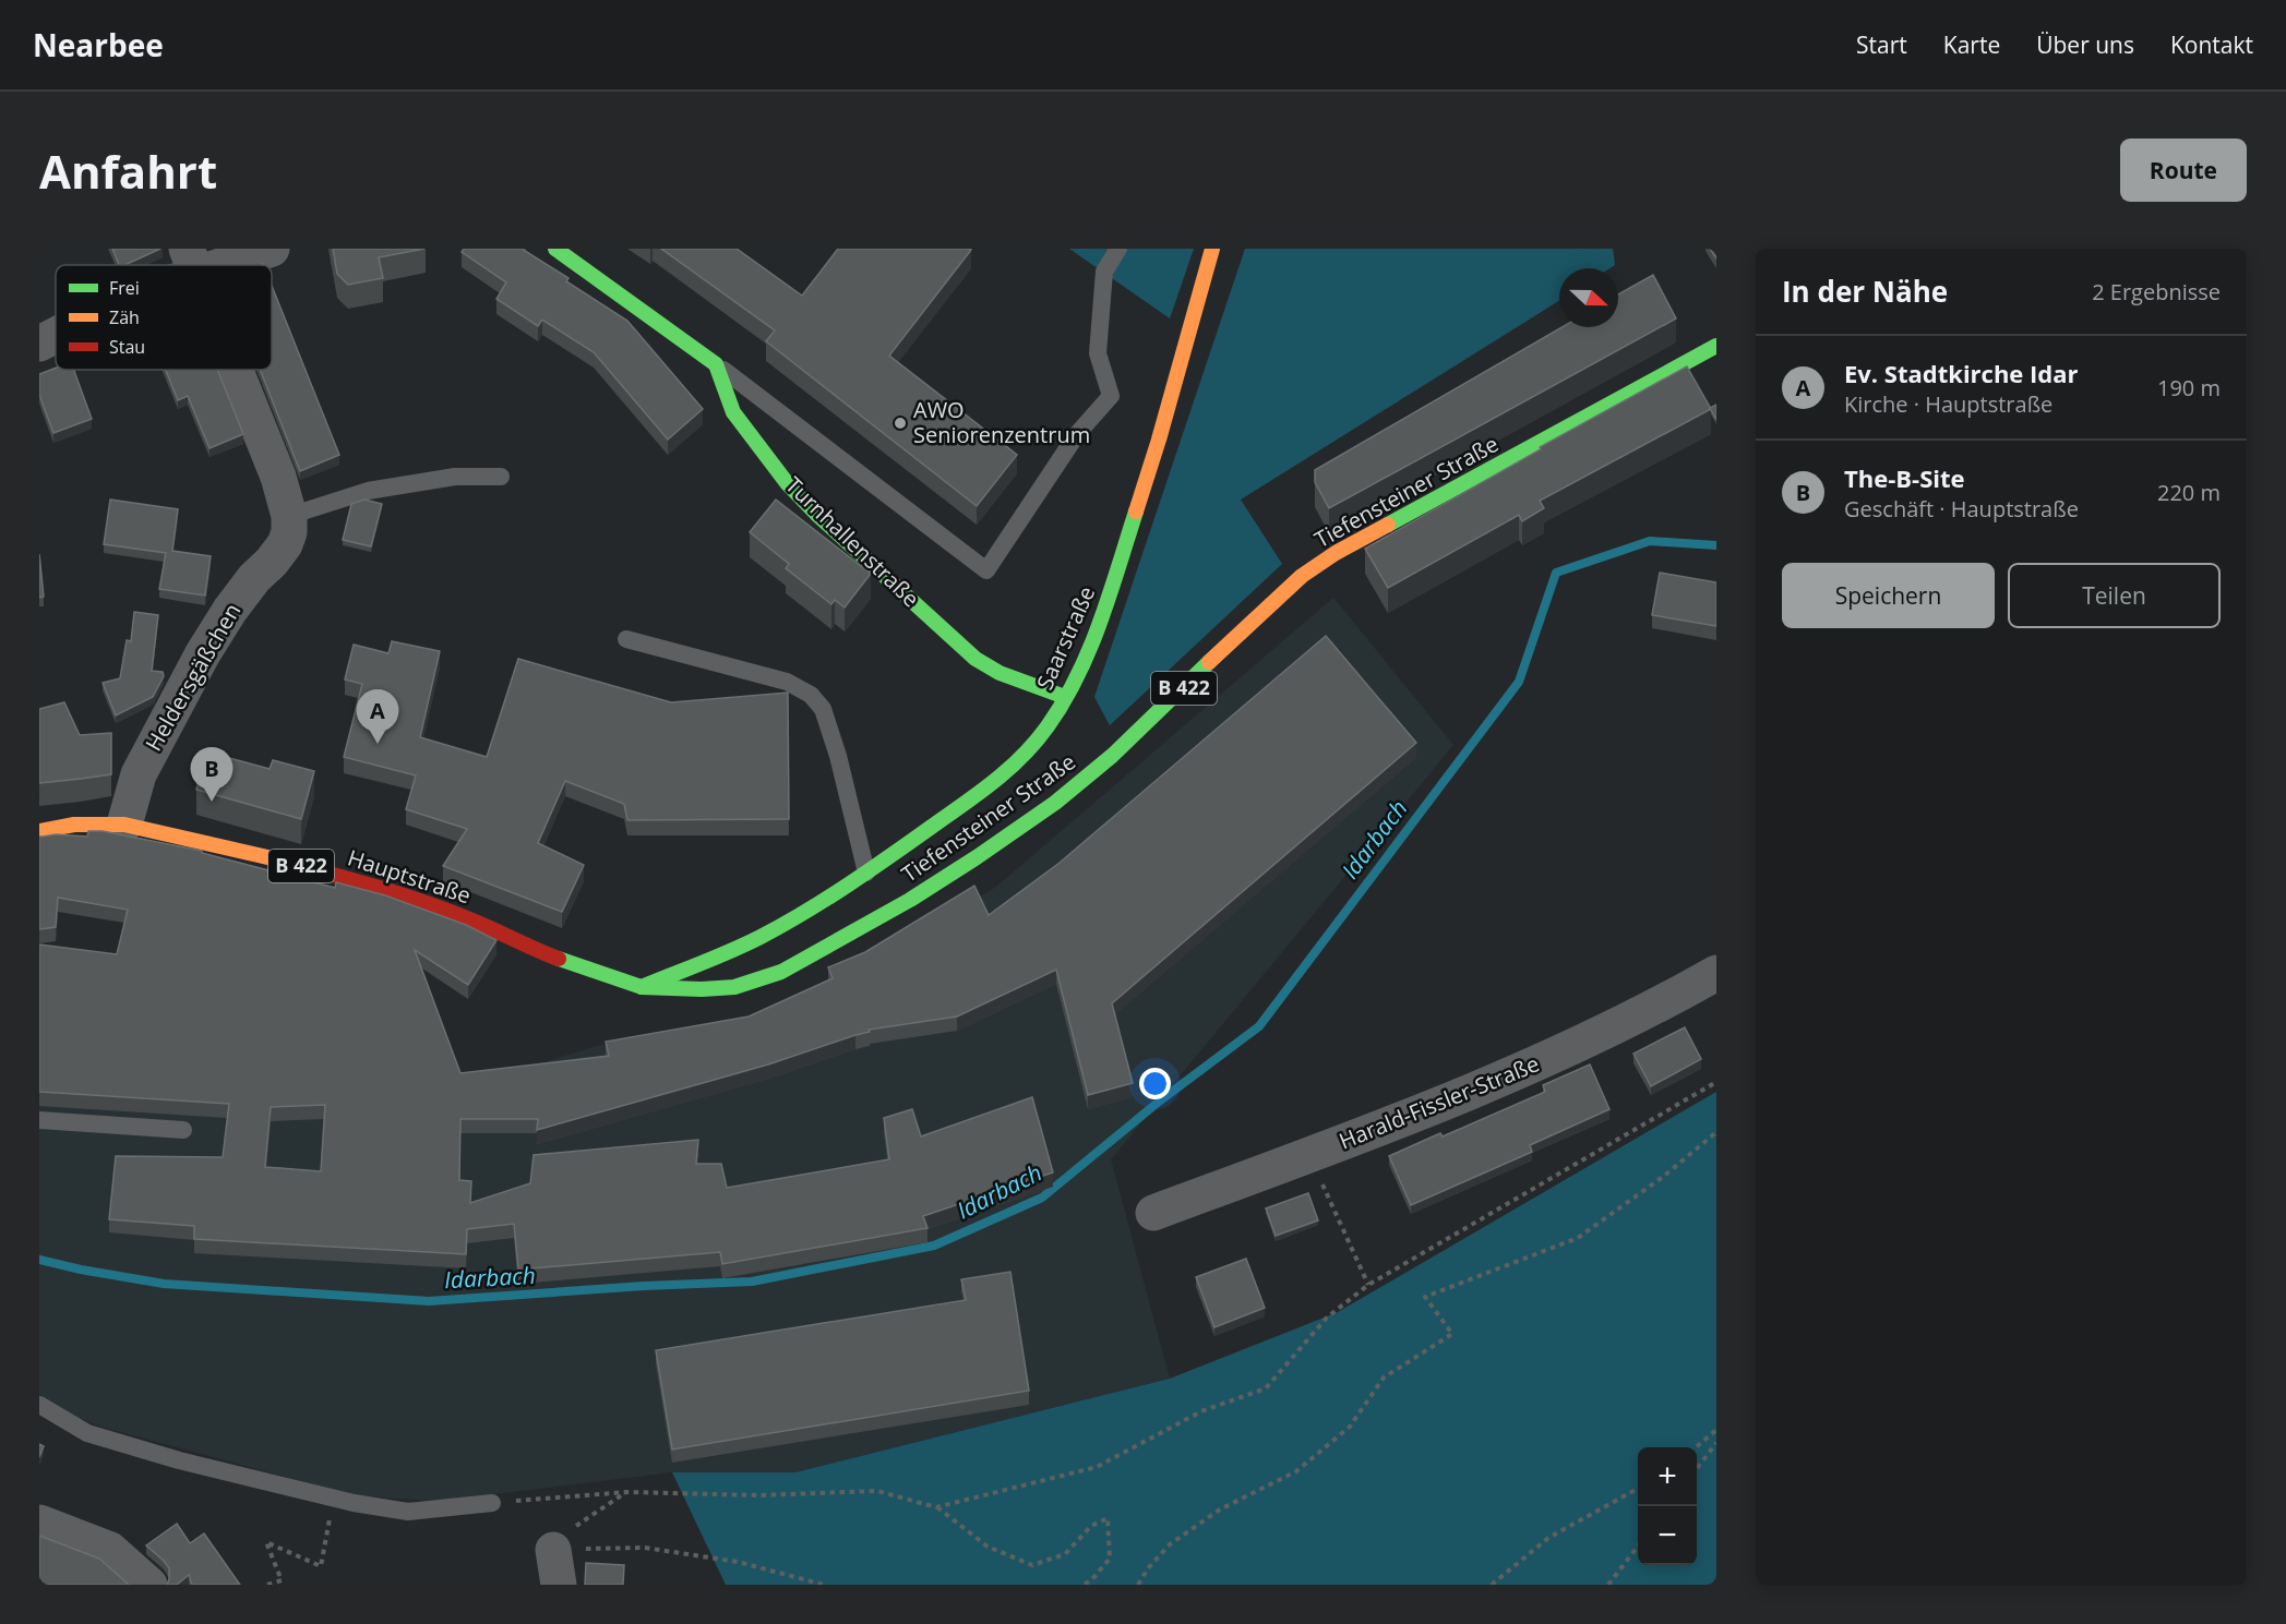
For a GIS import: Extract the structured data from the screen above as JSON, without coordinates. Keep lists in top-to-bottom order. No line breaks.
{"streets":{"main road":["Tiefensteiner Straße","Turnhallenstraße","Saarstraße","B 422","Hauptstraße"],"street":["Heldersgäßchen","Harald-Fissler-Straße"]},"crossings":[["Tiefensteiner Straße","Saarstraße"],["Tiefensteiner Straße","Hauptstraße"],["Turnhallenstraße","Saarstraße"],["Saarstraße","Hauptstraße"],["Heldersgäßchen","Hauptstraße"]],"water":["Idarbach"],"places":["AWO Seniorenzentrum"],"legend":["Frei","Zäh","Stau"],"north":"right","page":{"header":"Nearbee","nav":["Start","Karte","Über uns","Kontakt"],"buttons":["Route",["Speichern","Teilen"]],"title":"Anfahrt","heading":["In der Nähe","2 Ergebnisse"],"list":[{"mark":"A","name":"Ev. Stadtkirche Idar","note":"Kirche · Hauptstraße","value":"190 m"},{"mark":"B","name":"The-B-Site","note":"Geschäft · Hauptstraße","value":"220 m"}],"pins":["A","B"],"map_buttons":["+","−"]}}
